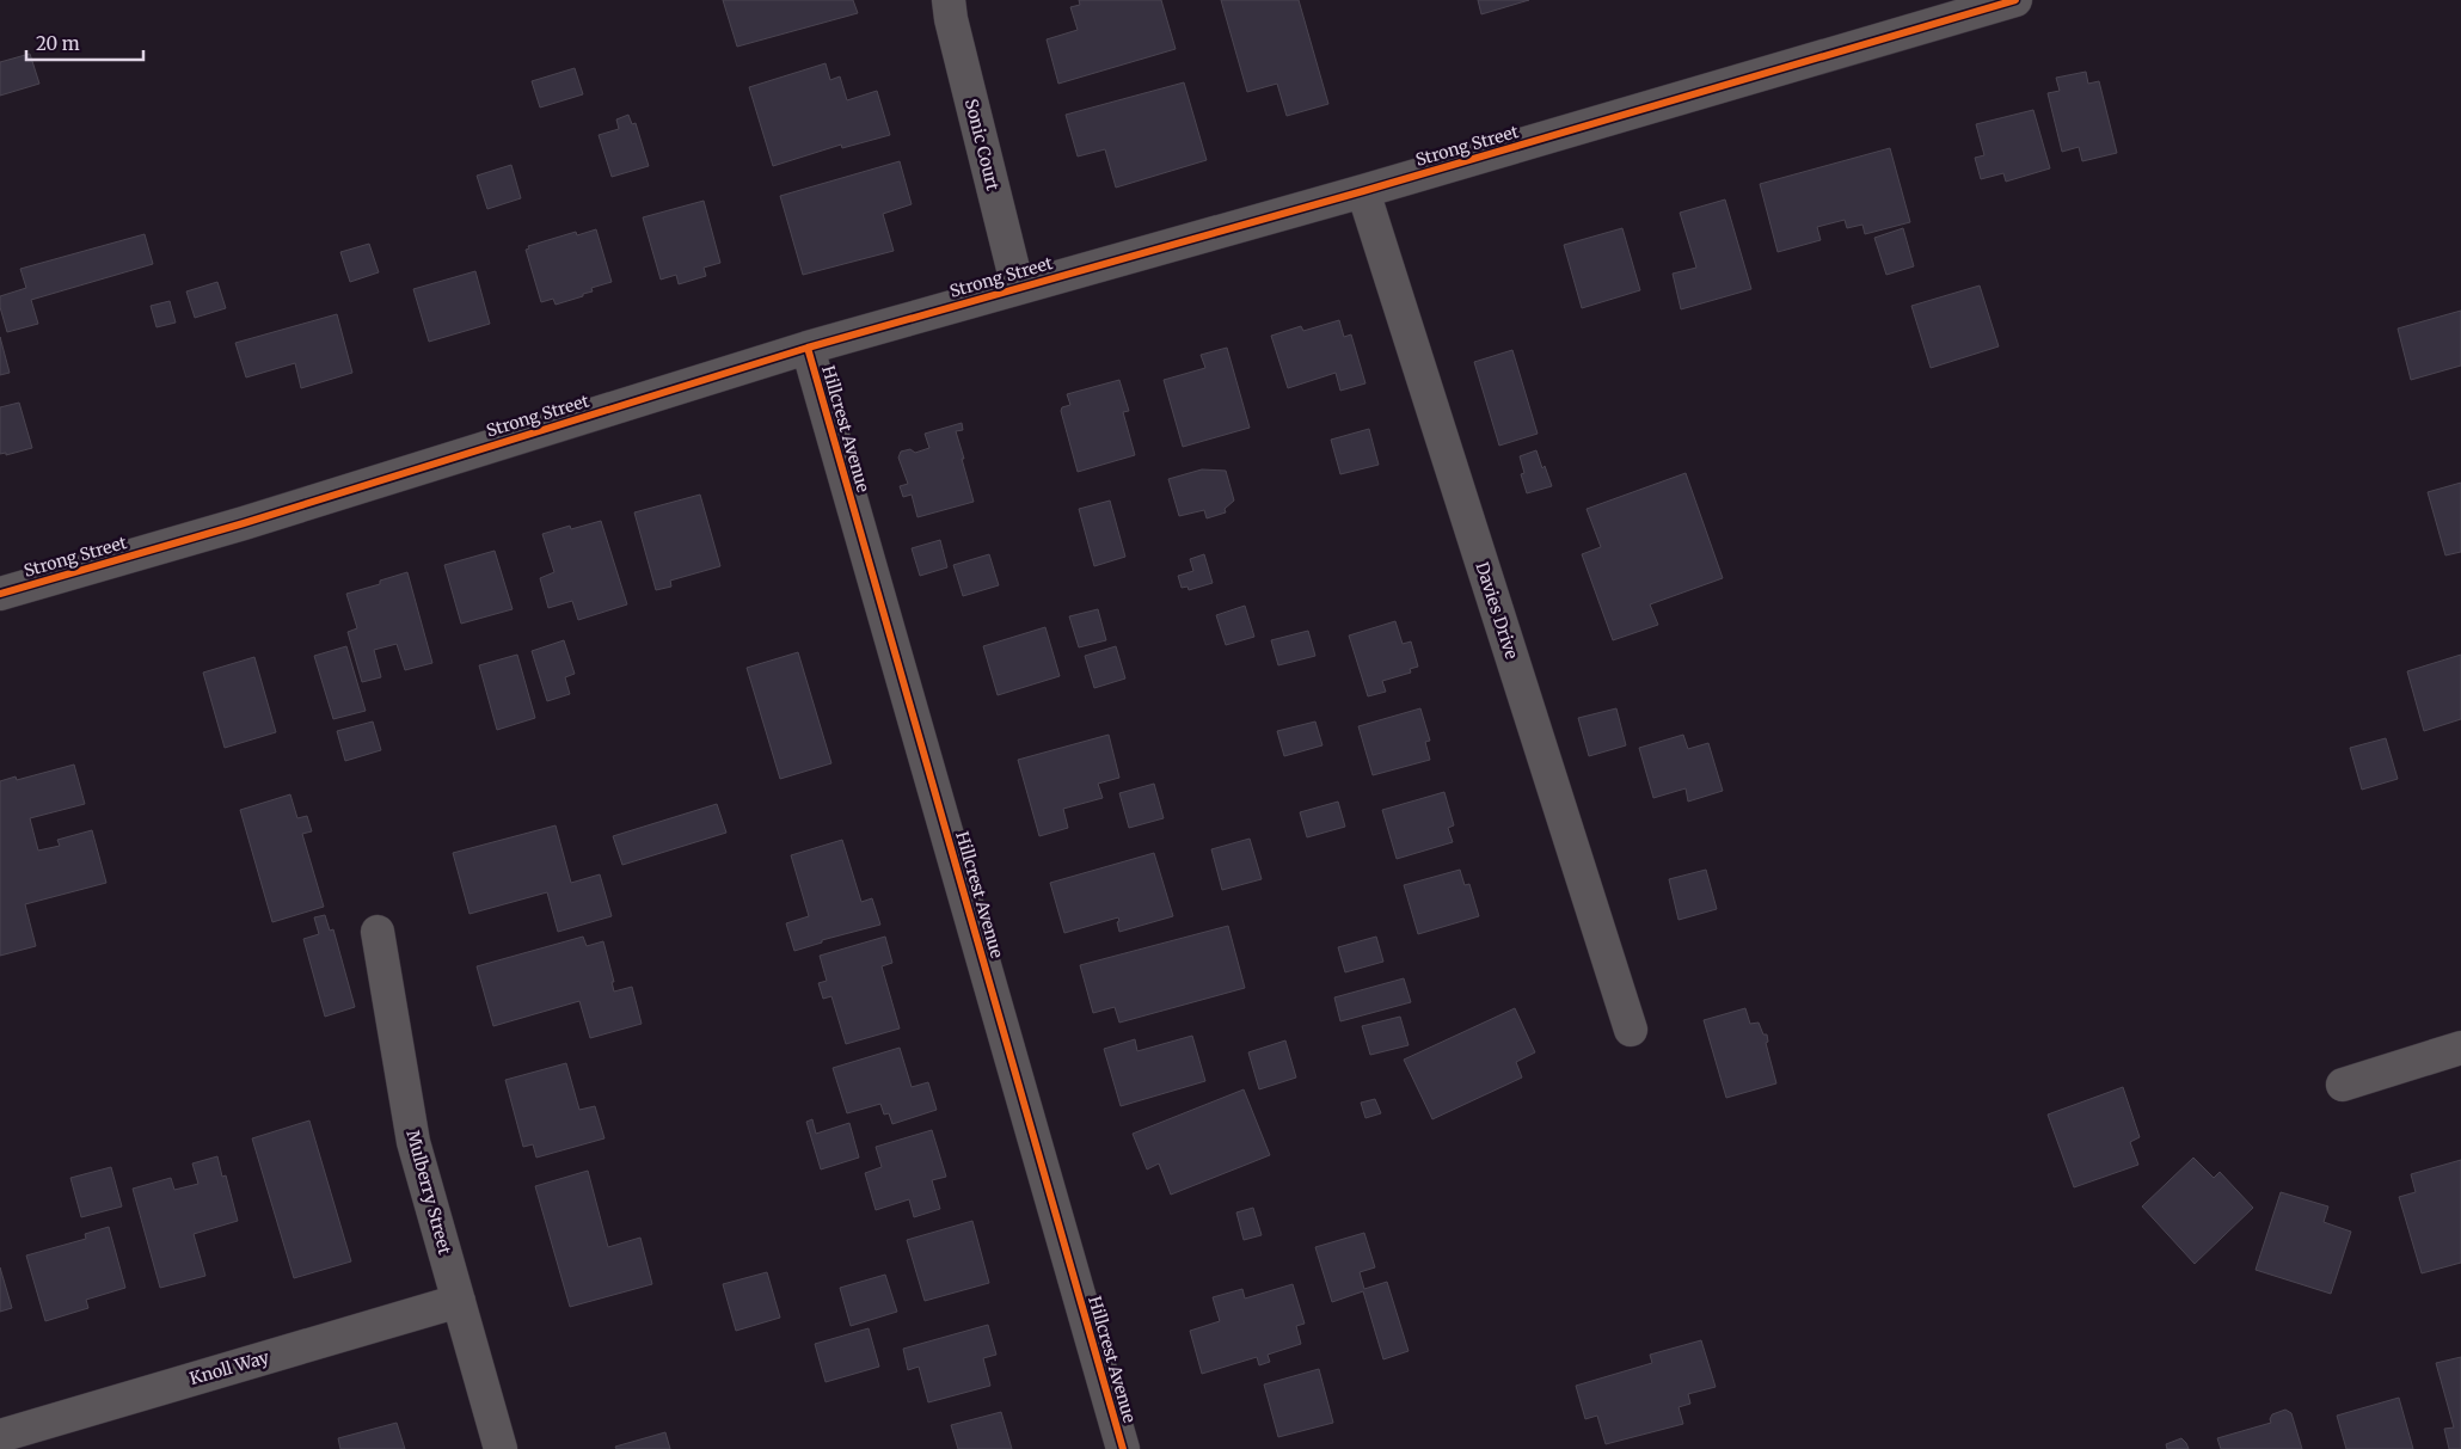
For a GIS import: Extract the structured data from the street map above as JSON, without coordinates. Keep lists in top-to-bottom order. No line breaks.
{"streets":{"street":["Sonic Court","Strong Street","Hillcrest Avenue","Davies Drive","Mulberry Street","Knoll Way"]},"crossings":[["Sonic Court","Strong Street"],["Strong Street","Hillcrest Avenue"],["Strong Street","Davies Drive"],["Mulberry Street","Knoll Way"]],"scale_bar":"20 m"}
